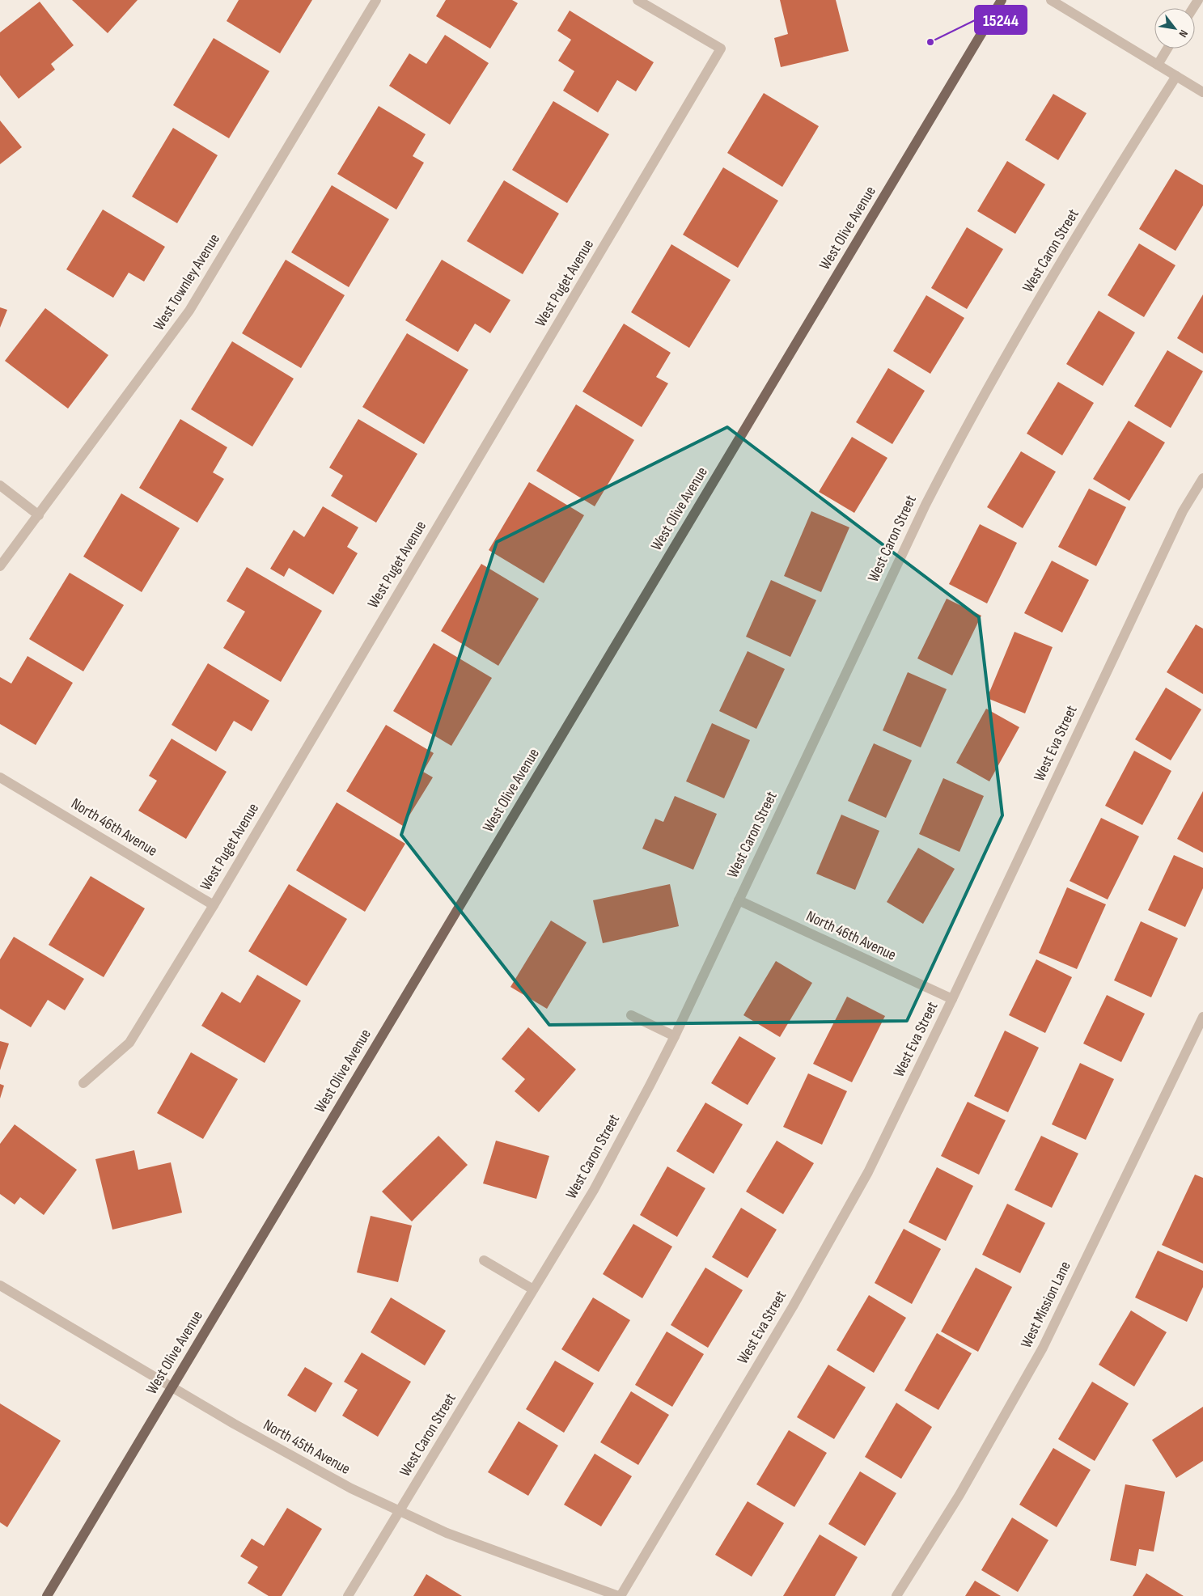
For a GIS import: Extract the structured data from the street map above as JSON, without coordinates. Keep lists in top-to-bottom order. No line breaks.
{"streets":{"main road":["West Olive Avenue"],"street":["West Caron Street","West Townley Avenue","West Puget Avenue","West Eva Street","North 46th Avenue","West Mission Lane","North 45th Avenue"]},"crossings":[["West Olive Avenue","North 45th Avenue"],["West Caron Street","North 46th Avenue"],["West Caron Street","North 45th Avenue"],["West Puget Avenue","North 46th Avenue"],["West Eva Street","North 46th Avenue"],["West Eva Street","North 45th Avenue"]],"places":["15244"],"north":"bottom right"}
